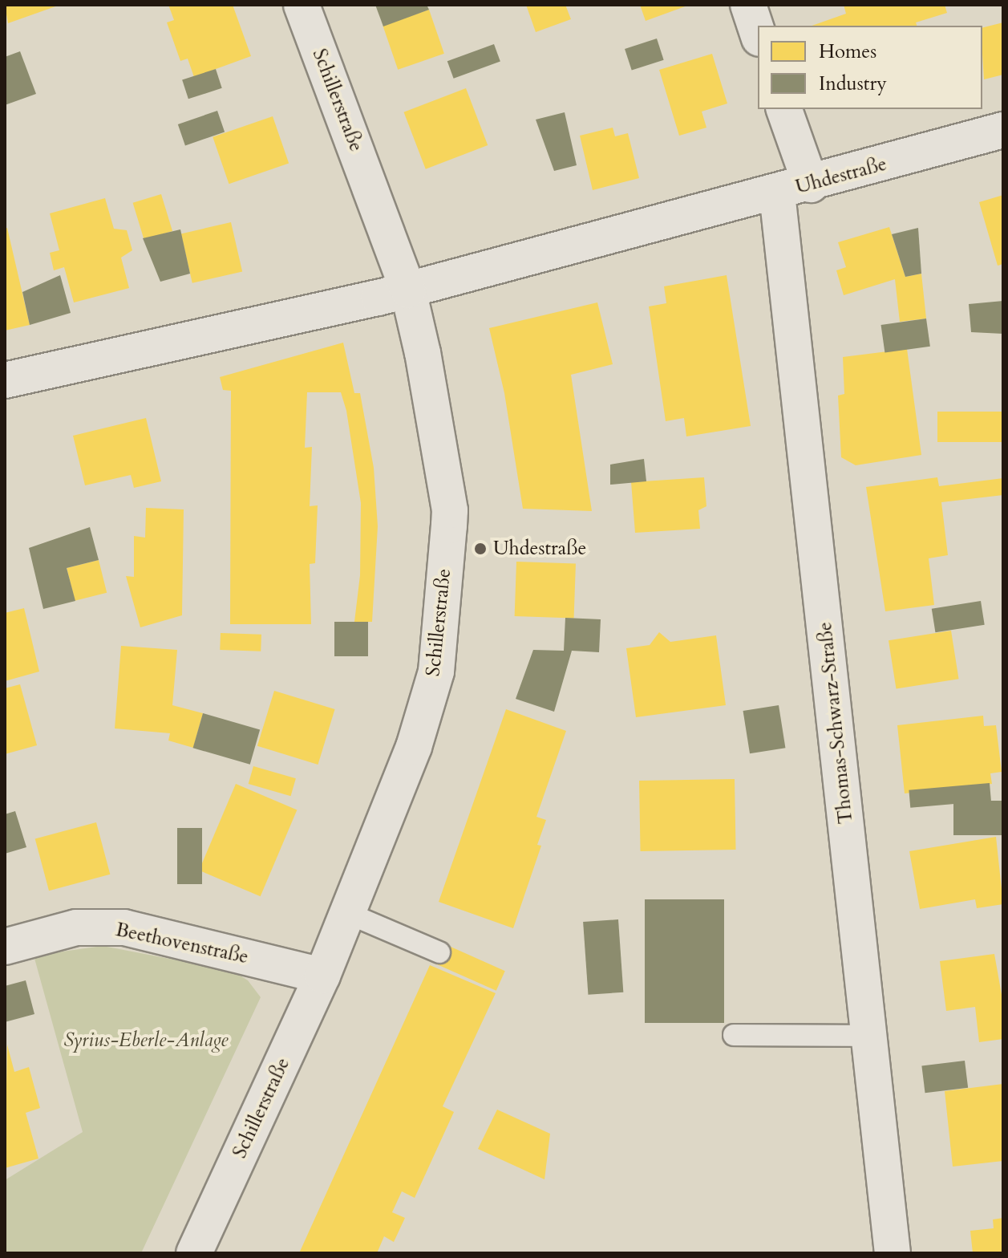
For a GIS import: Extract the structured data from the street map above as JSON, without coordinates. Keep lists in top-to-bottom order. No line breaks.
{"streets":{"street":["Schillerstraße","Uhdestraße","Thomas-Schwarz-Straße","Beethovenstraße"]},"crossings":[["Schillerstraße","Uhdestraße"],["Schillerstraße","Beethovenstraße"],["Uhdestraße","Thomas-Schwarz-Straße"]],"parks":["Syrius-Eberle-Anlage"],"places":["Uhdestraße"],"legend":["Homes","Industry"]}
